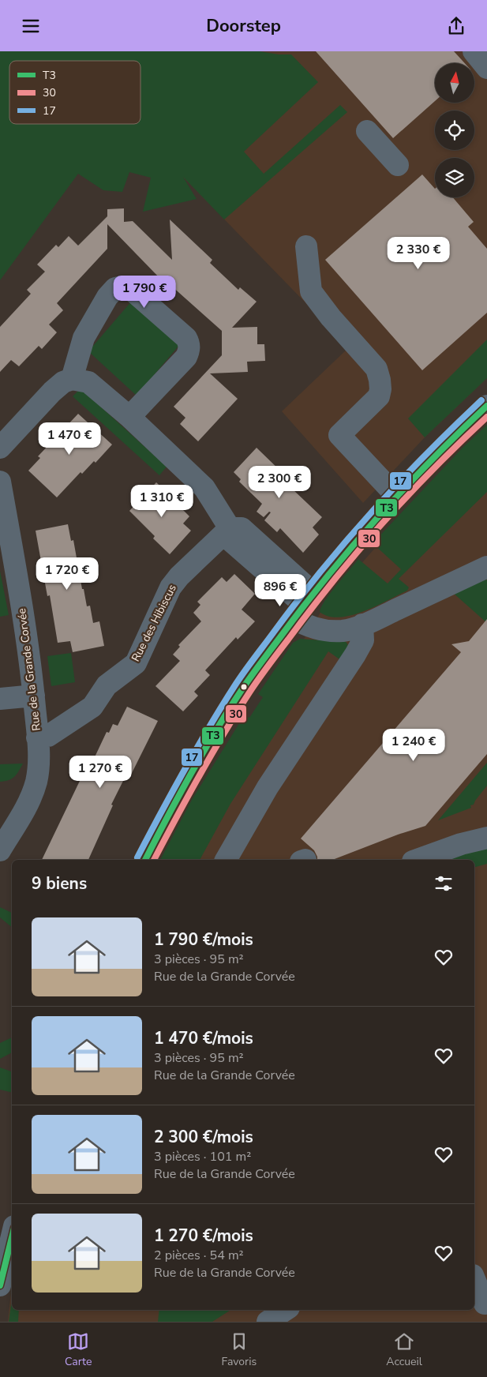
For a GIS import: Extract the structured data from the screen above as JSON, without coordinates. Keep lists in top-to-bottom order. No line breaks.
{"streets":{"street":["Rue des Hibiscus","Rue de la Grande Corvée"]},"crossings":[["Rue des Hibiscus","Rue de la Grande Corvée"]],"lines":["transit line 17","transit line T3","transit line 30"],"legend":["T3","30","17"],"north":"top","page":{"header":"Doorstep","price":["2 330 €","1 790 €","1 470 €","2 300 €","1 310 €","1 720 €","896 €","1 240 €","1 270 €"],"heading":"9 biens","list":[{"name":"1 790 €/mois","note":"3 pièces · 95 m² · Rue de la Grande Corvée"},{"name":"1 470 €/mois","note":"3 pièces · 95 m² · Rue de la Grande Corvée"},{"name":"2 300 €/mois","note":"3 pièces · 101 m² · Rue de la Grande Corvée"},{"name":"1 270 €/mois","note":"2 pièces · 54 m² · Rue de la Grande Corvée"}],"tabs":["Carte","Favoris","Accueil"]}}
